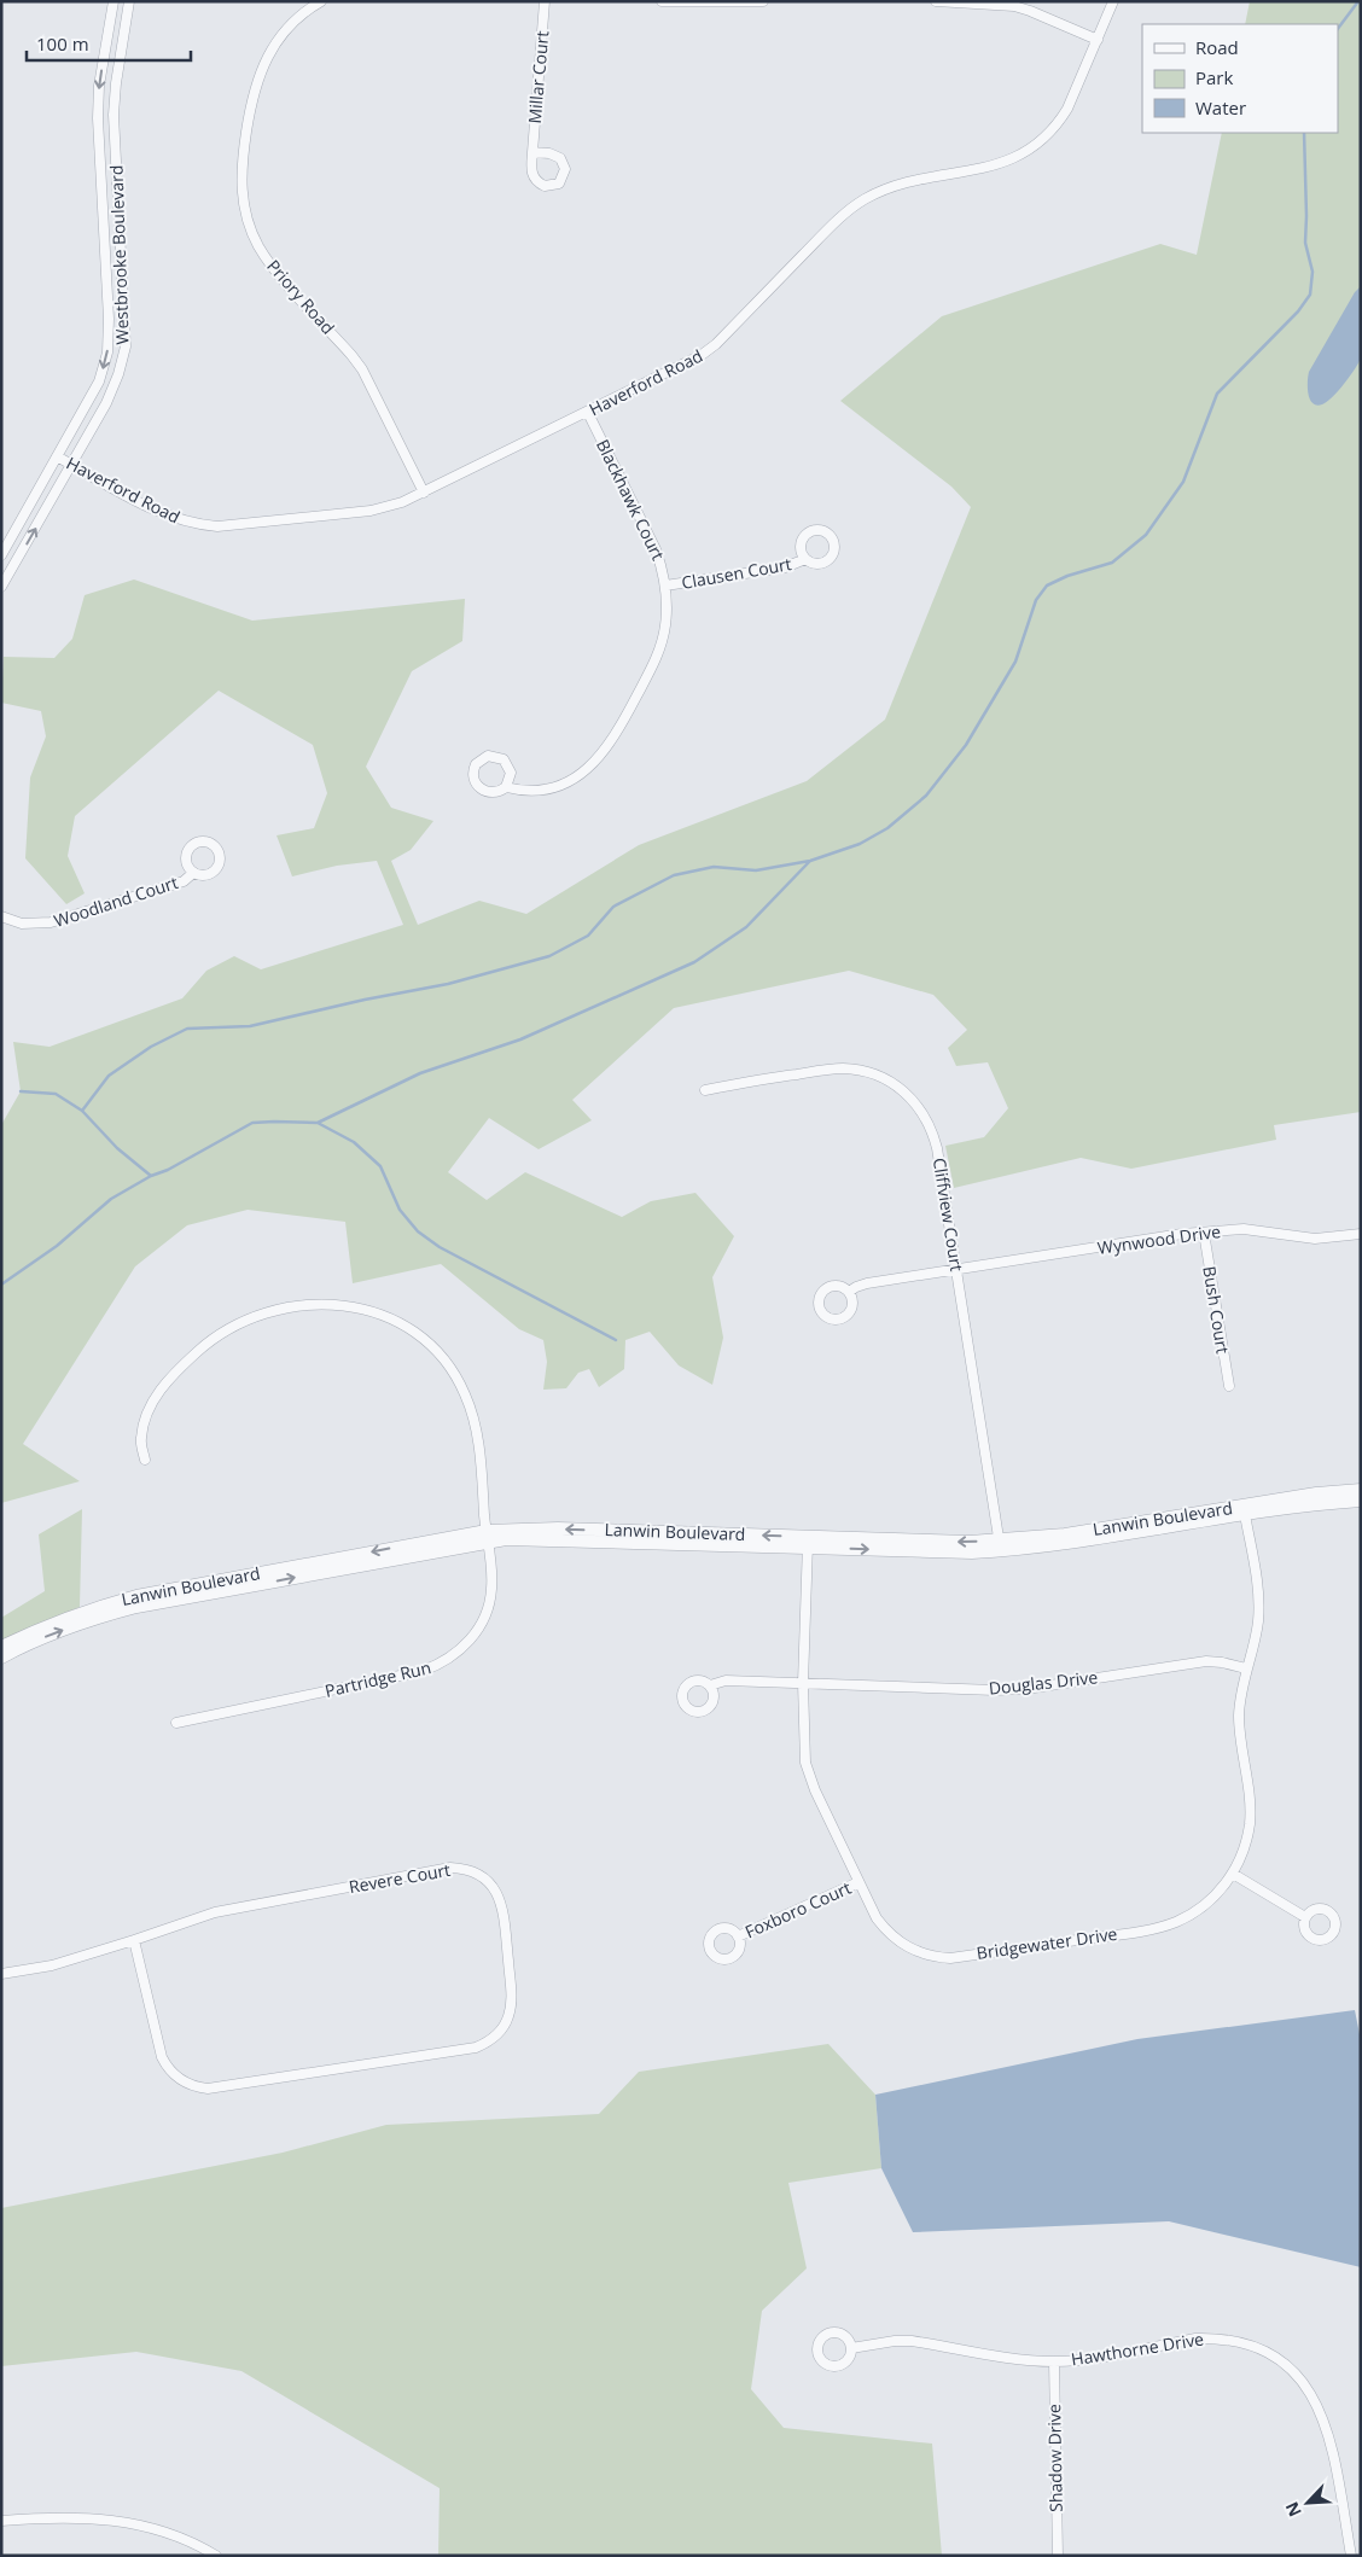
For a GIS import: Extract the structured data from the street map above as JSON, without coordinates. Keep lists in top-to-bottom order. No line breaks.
{"streets":{"street":["Millar Court","Westbrooke Boulevard","Priory Road","Haverford Road","Blackhawk Court","Clausen Court","Woodland Court","Cliffview Court","Wynwood Drive","Bush Court","Lanwin Boulevard","Partridge Run","Douglas Drive","Revere Court","Foxboro Court","Bridgewater Drive","Hawthorne Drive","Shadow Drive"]},"crossings":[["Westbrooke Boulevard","Haverford Road"],["Priory Road","Haverford Road"],["Haverford Road","Blackhawk Court"],["Blackhawk Court","Clausen Court"],["Cliffview Court","Wynwood Drive"],["Cliffview Court","Lanwin Boulevard"],["Wynwood Drive","Bush Court"],["Lanwin Boulevard","Partridge Run"],["Lanwin Boulevard","Bridgewater Drive"],["Douglas Drive","Bridgewater Drive"],["Foxboro Court","Bridgewater Drive"],["Hawthorne Drive","Shadow Drive"]],"legend":["Road","Park","Water"],"scale_bar":"100 m","north":"bottom left"}
